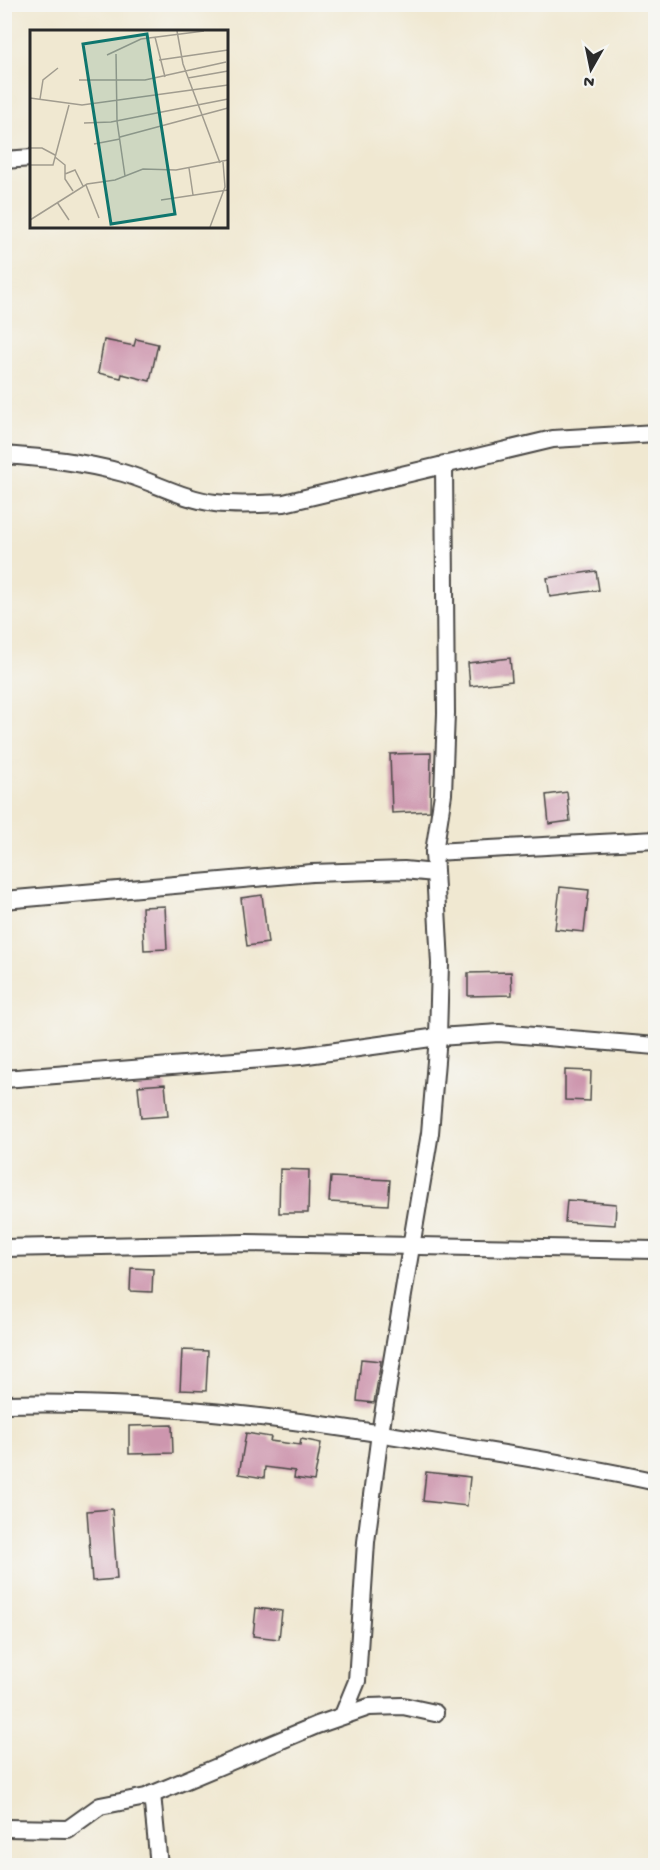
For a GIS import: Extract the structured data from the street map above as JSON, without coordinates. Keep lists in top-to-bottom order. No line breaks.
{"north":"bottom"}
